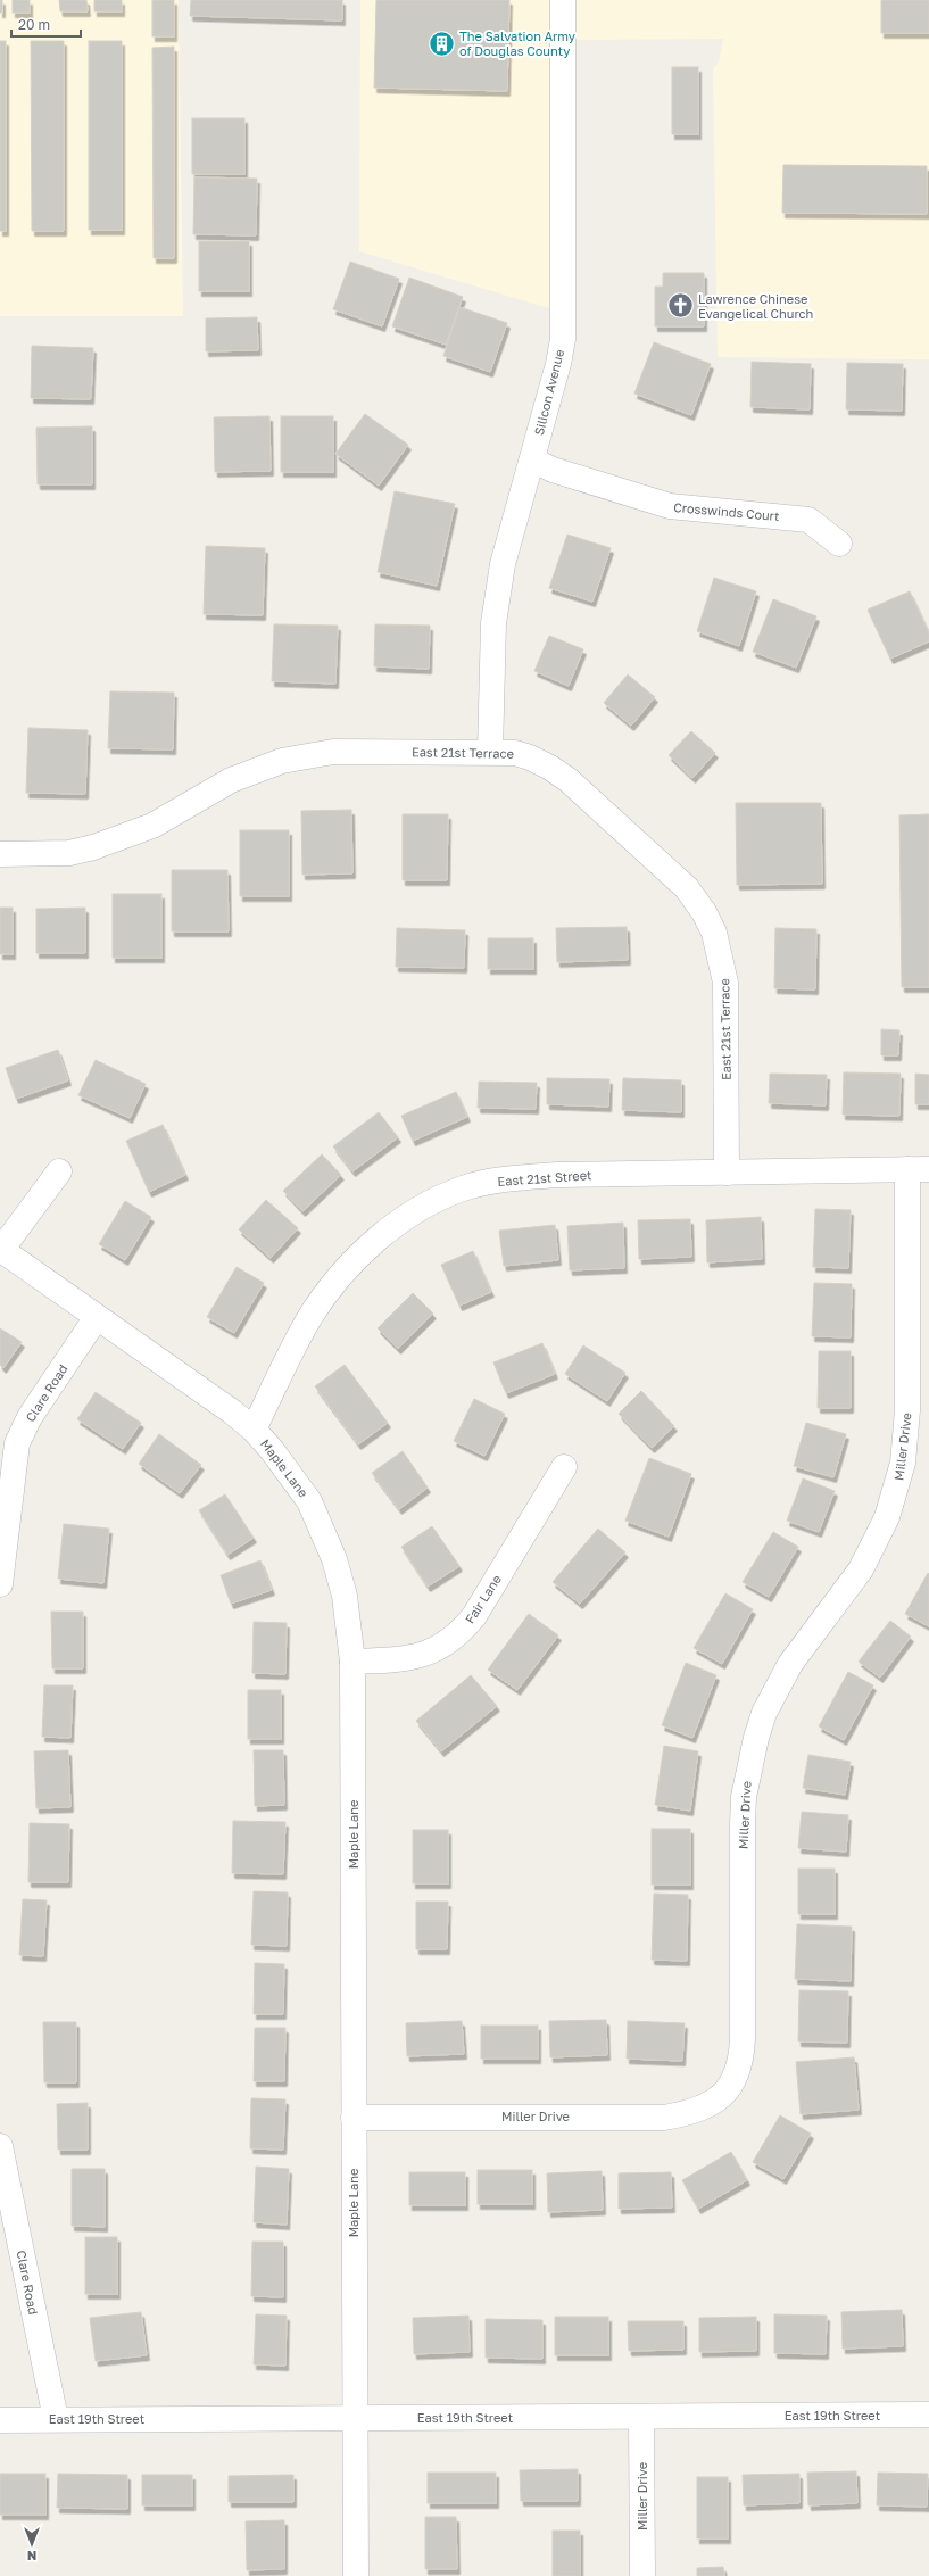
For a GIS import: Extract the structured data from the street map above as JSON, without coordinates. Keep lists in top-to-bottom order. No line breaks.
{"streets":{"street":["Silicon Avenue","Crosswinds Court","East 21st Terrace","East 21st Street","Clare Road","Miller Drive","Maple Lane","Fair Lane","East 19th Street"]},"crossings":[["Silicon Avenue","Crosswinds Court"],["Silicon Avenue","East 21st Terrace"],["East 21st Terrace","East 21st Street"],["East 21st Street","Miller Drive"],["East 21st Street","Maple Lane"],["Clare Road","Maple Lane"],["Clare Road","East 19th Street"],["Miller Drive","Maple Lane"],["Miller Drive","East 19th Street"],["Maple Lane","Fair Lane"],["Maple Lane","East 19th Street"]],"places":{"building":["The Salvation Army of Douglas County"],"church":["Lawrence Chinese Evangelical Church"]},"scale_bar":"20 m","north":"bottom"}
